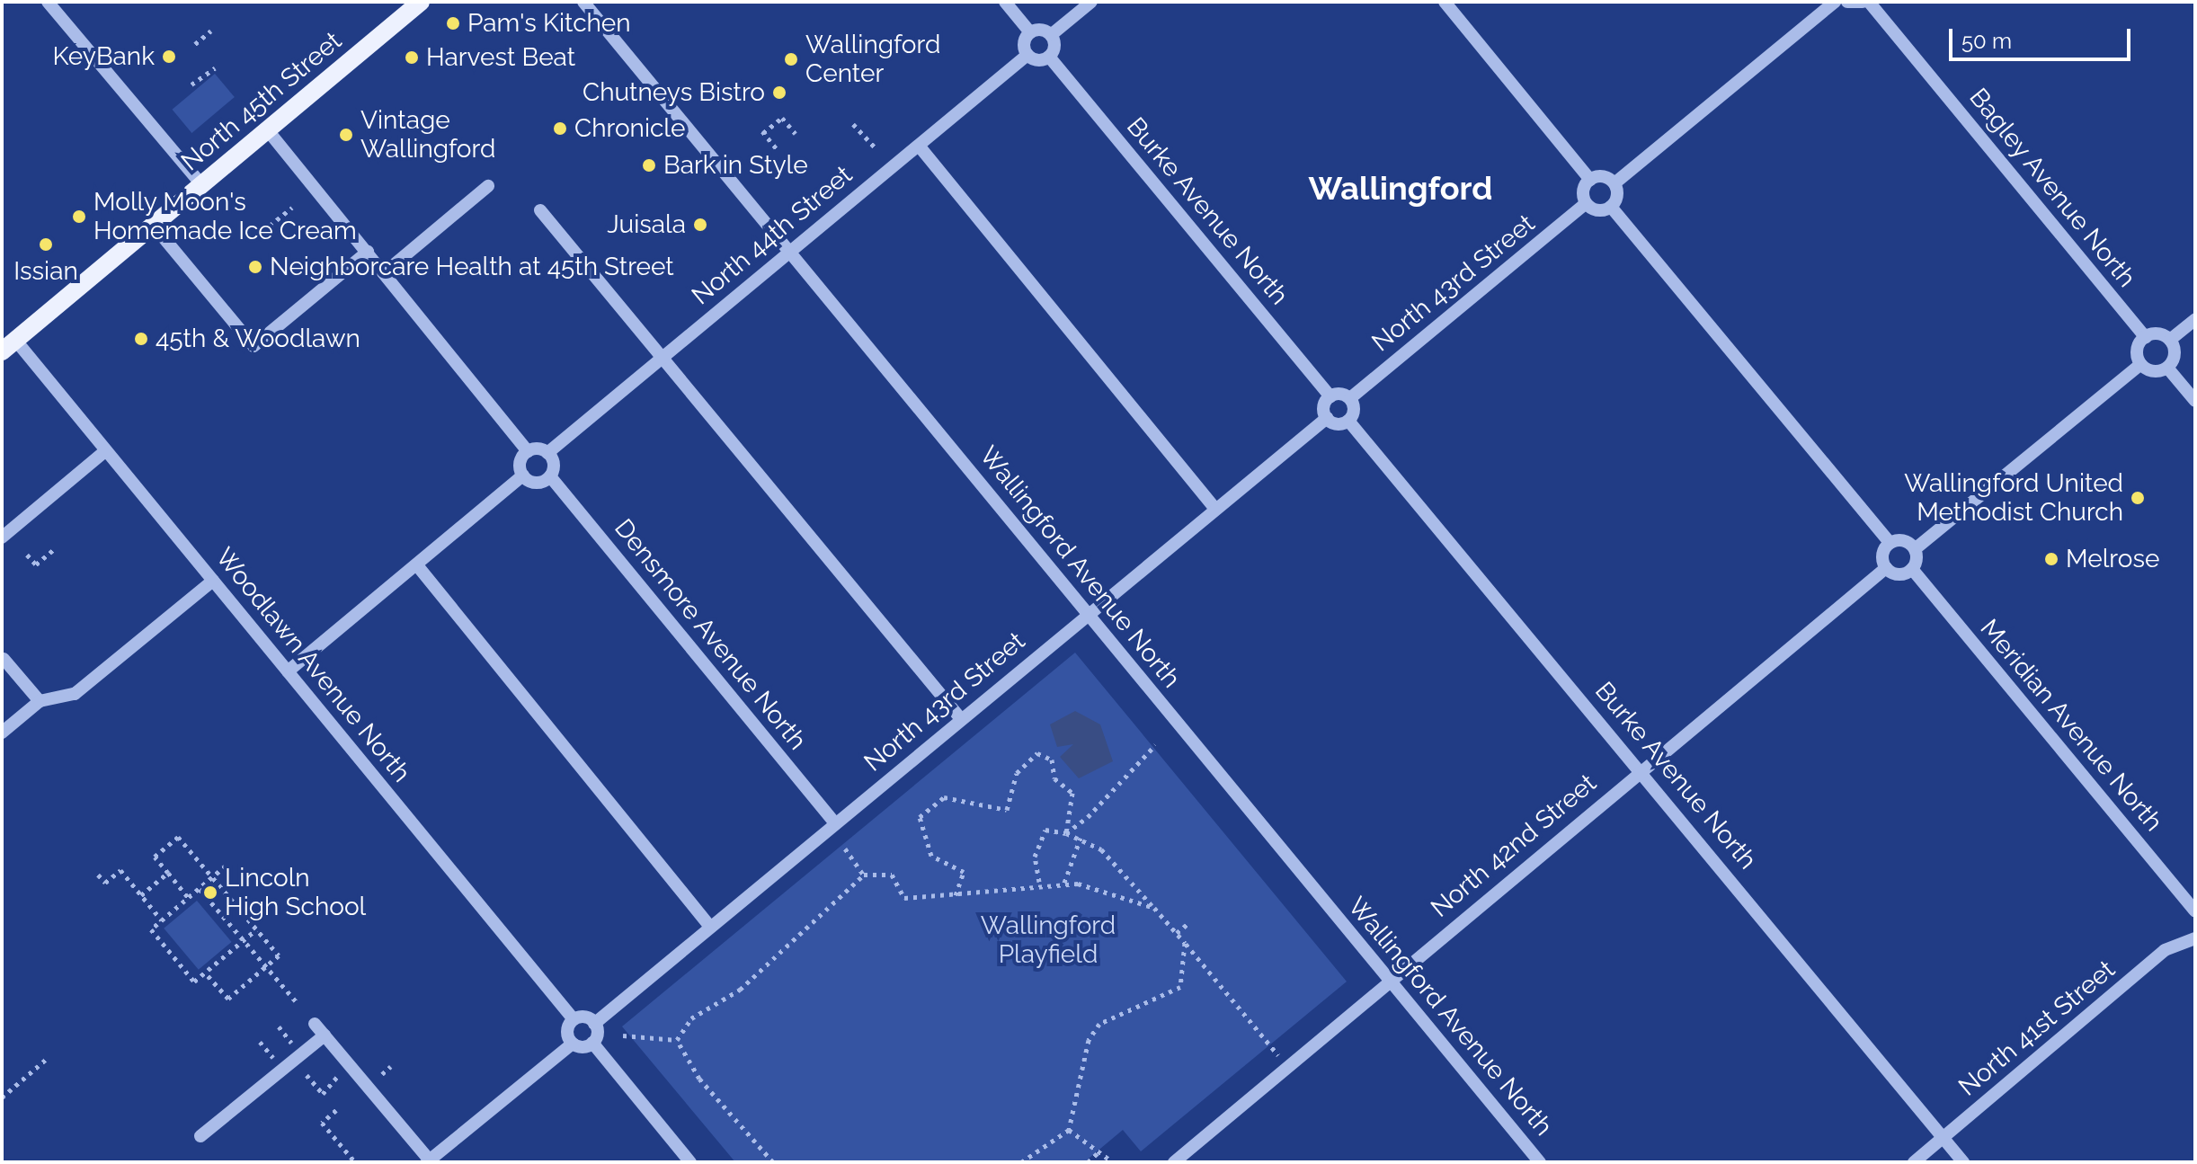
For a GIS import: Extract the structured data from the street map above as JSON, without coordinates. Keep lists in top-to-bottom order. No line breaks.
{"streets":{"main road":["North 45th Street"],"street":["Bagley Avenue North","Burke Avenue North","North 44th Street","North 43rd Street","Wallingford Avenue North","Densmore Avenue North","Woodlawn Avenue North","Meridian Avenue North","North 42nd Street","North 41st Street"]},"crossings":[["North 45th Street","Woodlawn Avenue North"],["Burke Avenue North","North 42nd Street"],["Burke Avenue North","North 41st Street"],["North 44th Street","Wallingford Avenue North"],["North 44th Street","Densmore Avenue North"],["North 43rd Street","Wallingford Avenue North"],["North 43rd Street","Densmore Avenue North"],["Wallingford Avenue North","North 42nd Street"],["Meridian Avenue North","North 42nd Street"]],"districts":["Wallingford"],"parks":["Wallingford Playfield"],"places":["Pam's Kitchen","KeyBank","Harvest Beat","Wallingford Center","Chutneys Bistro","Chronicle","Vintage Wallingford","Bark in Style","Molly Moon's Homemade Ice Cream","Juisala","Issian","Neighborcare Health at 45th Street","45th & Woodlawn","Wallingford United Methodist Church","Melrose","Lincoln High School"],"scale_bar":"50 m"}
